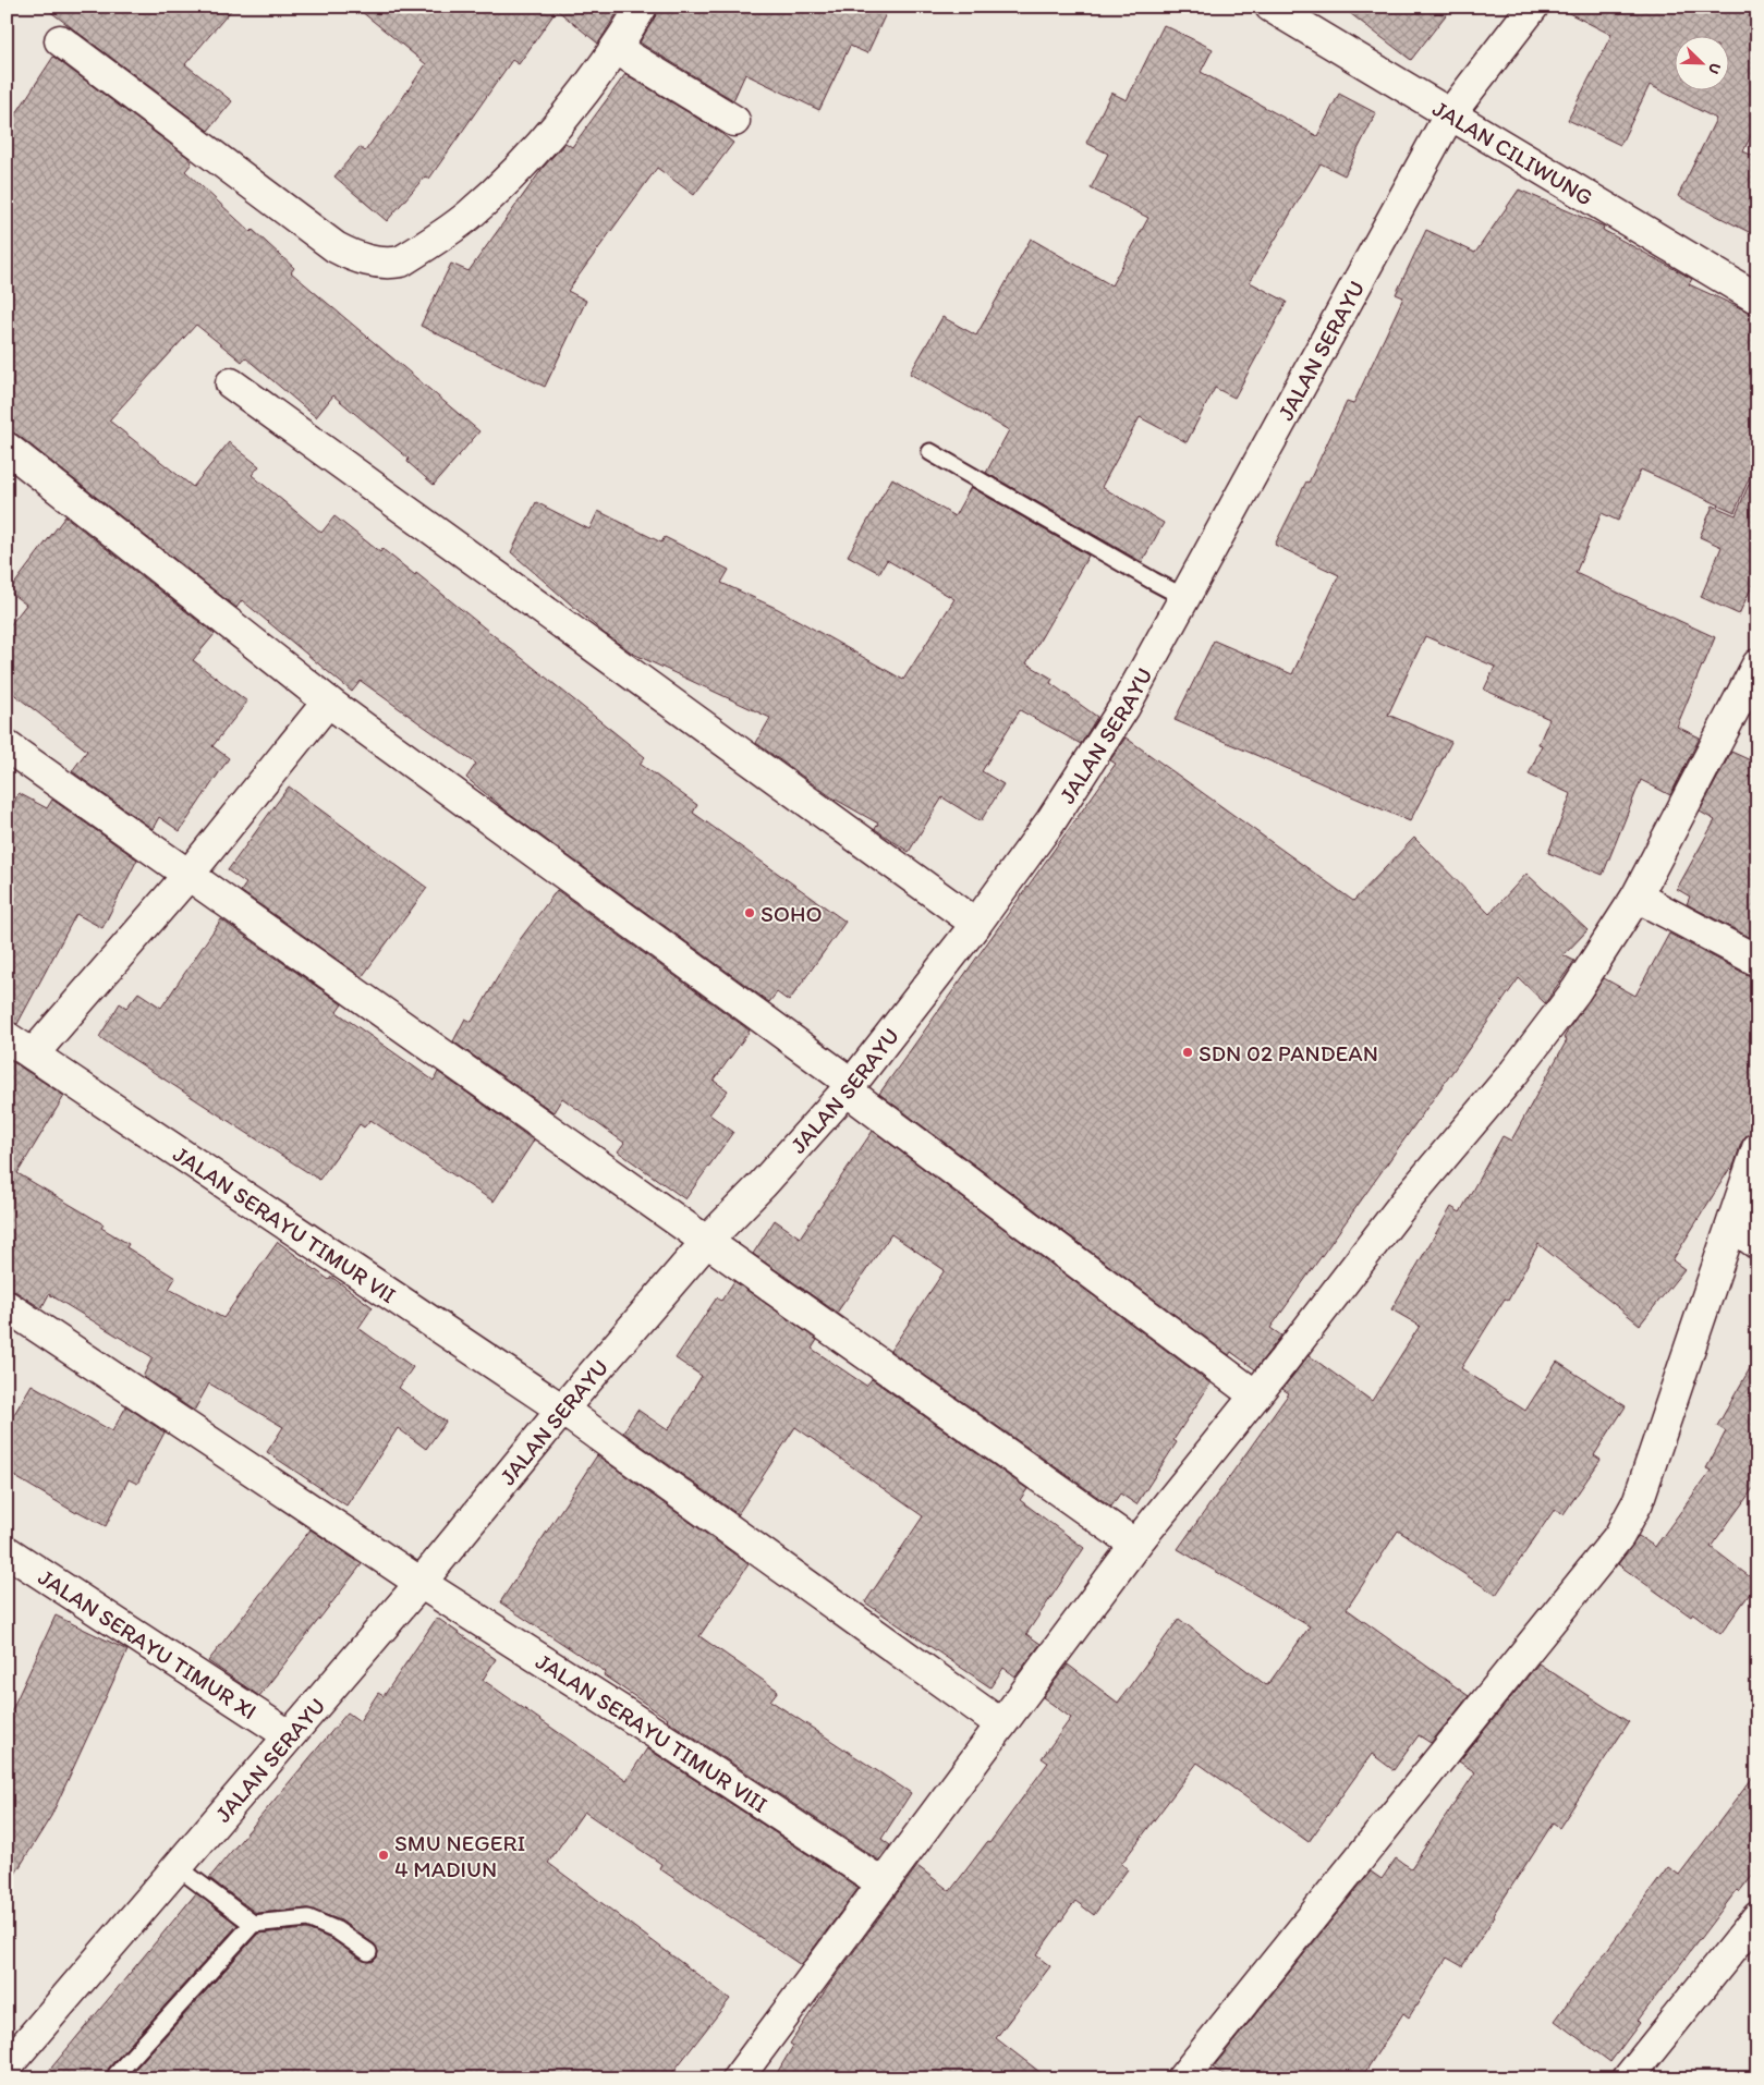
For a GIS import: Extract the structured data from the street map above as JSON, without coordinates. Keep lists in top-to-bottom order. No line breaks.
{"streets":{"street":["JALAN CILIWUNG","JALAN SERAYU","JALAN SERAYU TIMUR VII","JALAN SERAYU TIMUR XI","JALAN SERAYU TIMUR VIII"]},"crossings":[["JALAN CILIWUNG","JALAN SERAYU"],["JALAN SERAYU","JALAN SERAYU TIMUR VII"],["JALAN SERAYU","JALAN SERAYU TIMUR XI"],["JALAN SERAYU","JALAN SERAYU TIMUR VIII"]],"places":["SOHO","SDN 02 PANDEAN","SMU NEGERI 4 MADIUN"],"north":"bottom right"}
